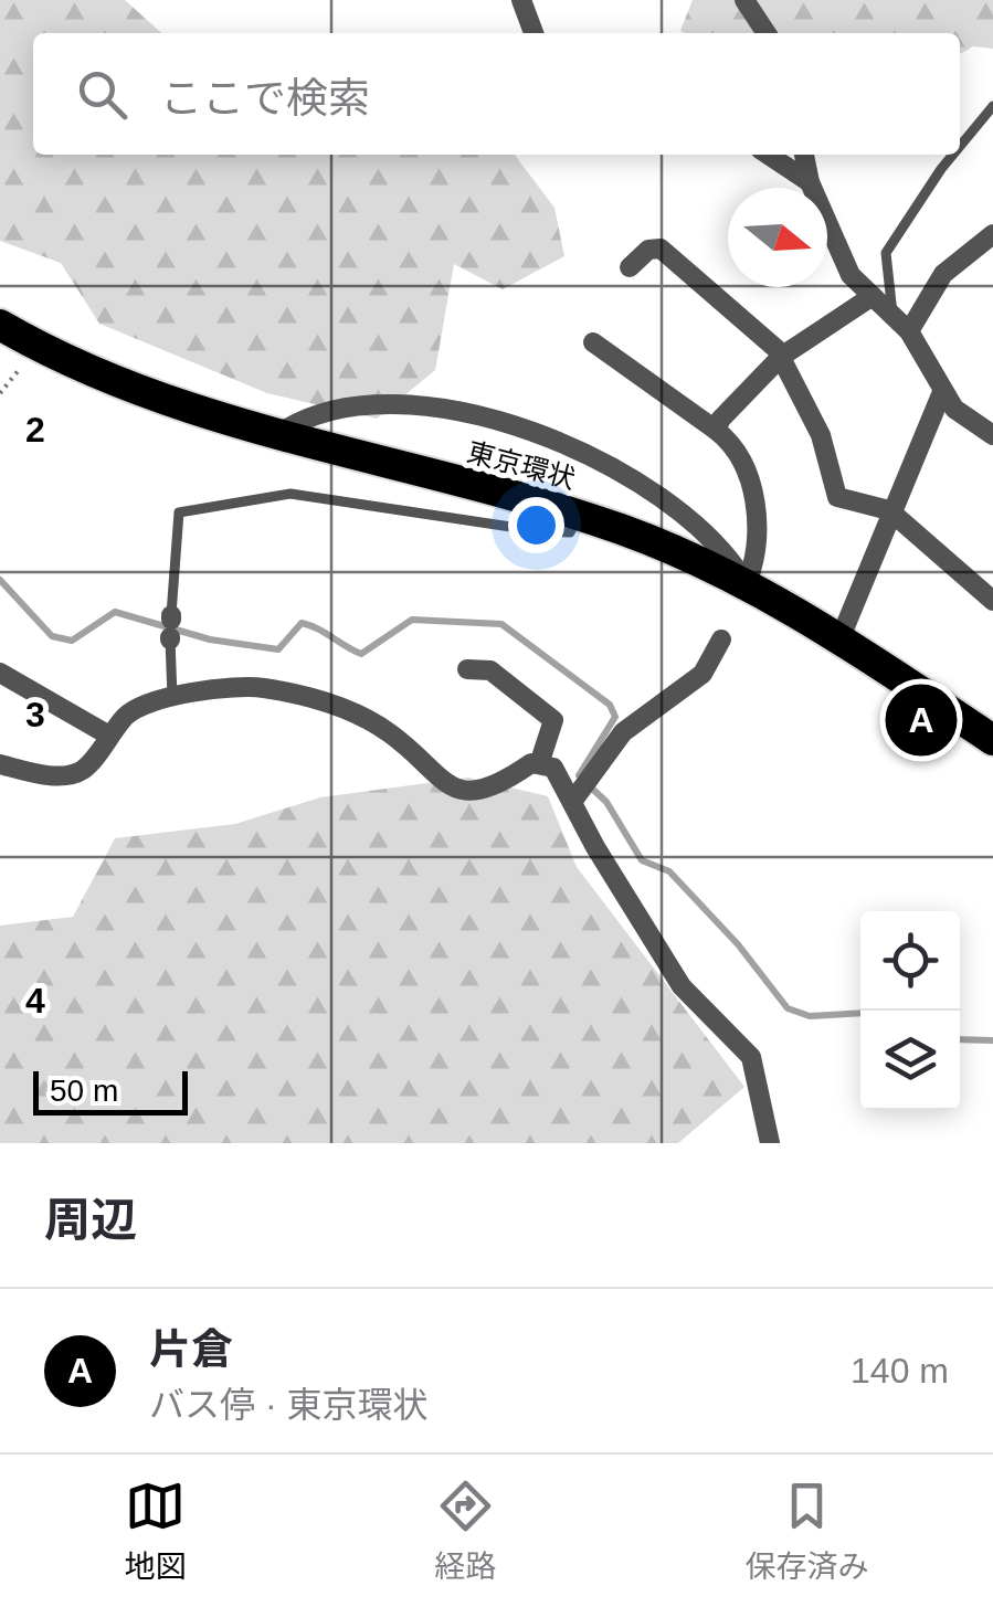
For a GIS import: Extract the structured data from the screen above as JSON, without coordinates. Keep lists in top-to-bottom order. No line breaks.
{"streets":{"highway":["東京環状"]},"scale_bar":"50 m","north":"right","page":{"search":"ここで検索","pins":"A","scale":"50 m","heading":"周辺","list":[{"mark":"A","name":"片倉","note":"バス停 · 東京環状","value":"140 m"}],"nav":["地図","経路","保存済み"]},"grid":{"rows":["2","3","4"]}}
